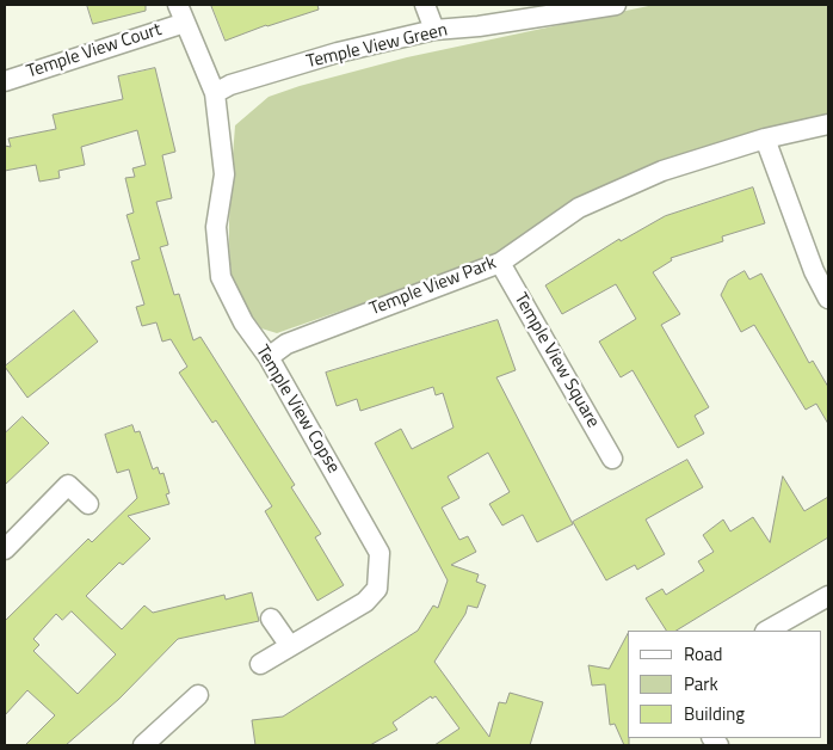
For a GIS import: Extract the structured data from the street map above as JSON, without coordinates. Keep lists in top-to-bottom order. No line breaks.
{"streets":{"street":["Temple View Green","Temple View Court","Temple View Park","Temple View Square","Temple View Copse"]},"crossings":[["Temple View Green","Temple View Copse"],["Temple View Court","Temple View Copse"],["Temple View Park","Temple View Square"],["Temple View Park","Temple View Copse"]],"legend":["Road","Park","Building"]}
